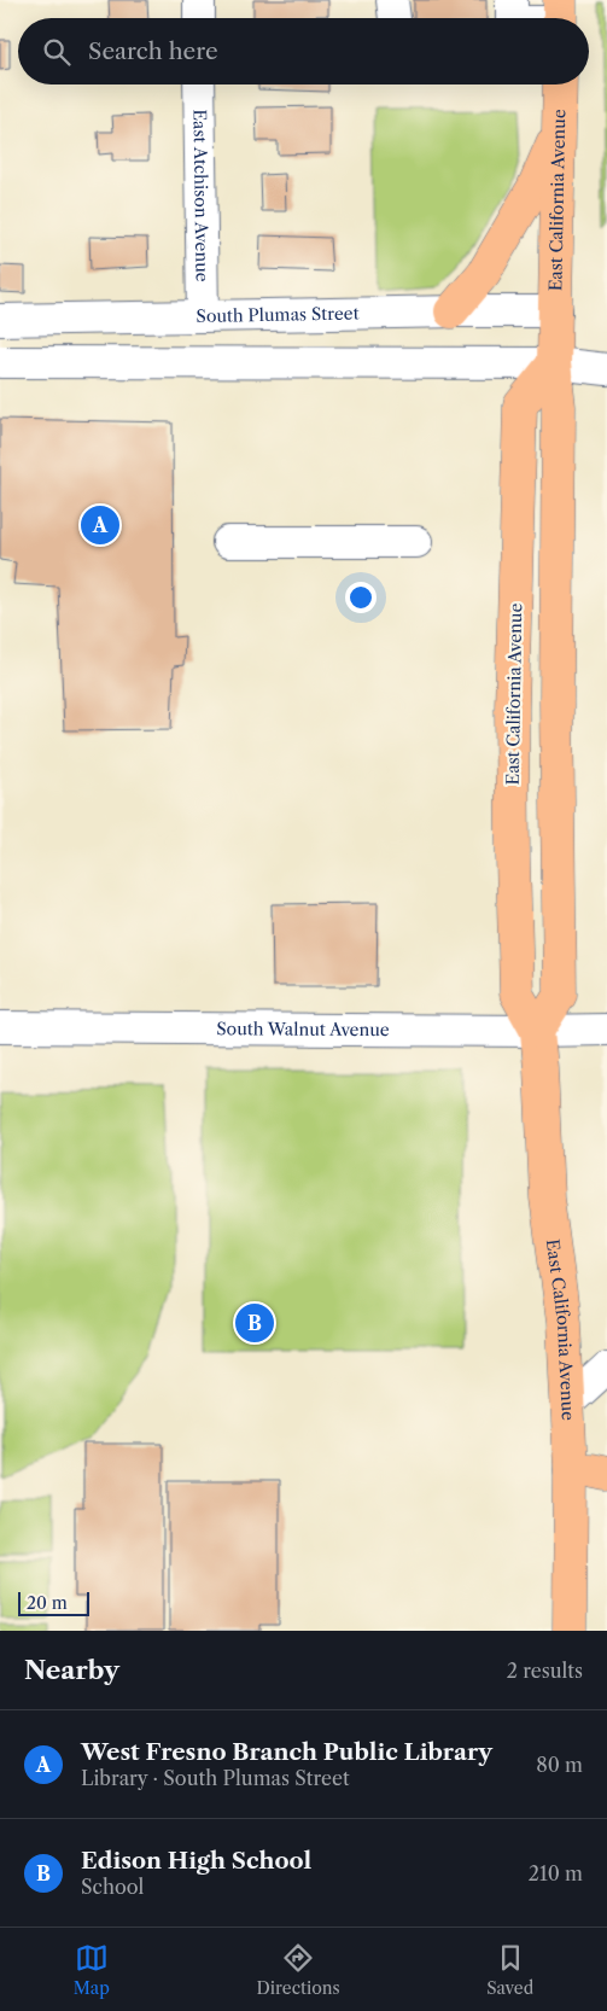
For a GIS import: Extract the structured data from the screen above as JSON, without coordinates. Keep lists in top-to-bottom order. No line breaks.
{"streets":{"main road":["East California Avenue"],"street":["East Atchison Avenue","South Plumas Street","South Walnut Avenue"]},"crossings":[["East Atchison Avenue","South Plumas Street"],["East California Avenue","South Plumas Street"],["East California Avenue","South Walnut Avenue"]],"scale_bar":"20 m","page":{"search":"Search here","pins":["A","B"],"scale":"20 m","heading":["Nearby","2 results"],"list":[{"mark":"A","name":"West Fresno Branch Public Library","note":"Library · South Plumas Street","value":"80 m"},{"mark":"B","name":"Edison High School","note":"School","value":"210 m"}],"nav":["Map","Directions","Saved"]}}
